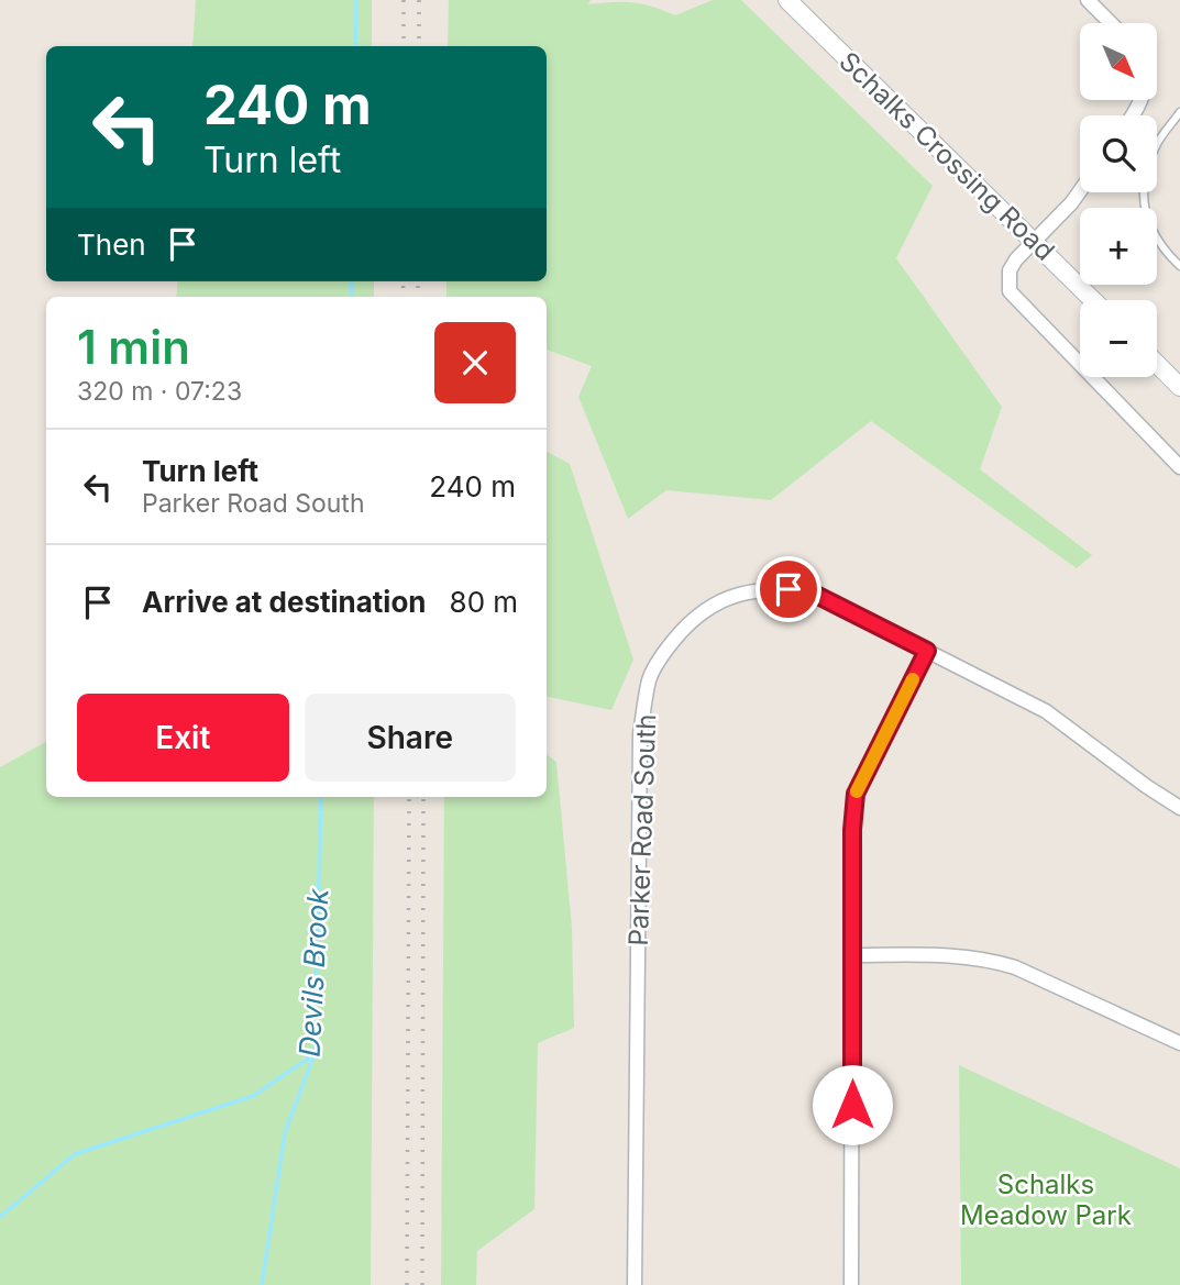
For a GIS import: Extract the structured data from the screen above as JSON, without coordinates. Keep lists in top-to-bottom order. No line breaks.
{"streets":{"street":["Schalks Crossing Road","Parker Road South"]},"water":["Devils Brook"],"parks":["Schalks Meadow Park"],"north":"bottom right","page":{"map_buttons":["+","−"],"turn":["240 m","Turn left"],"then":"Then","heading":["1 min","320 m · 07:23"],"list":[{"name":"Turn left","note":"Parker Road South","value":"240 m"},{"name":"Arrive at destination","value":"80 m"}],"buttons":["Exit","Share"]}}
